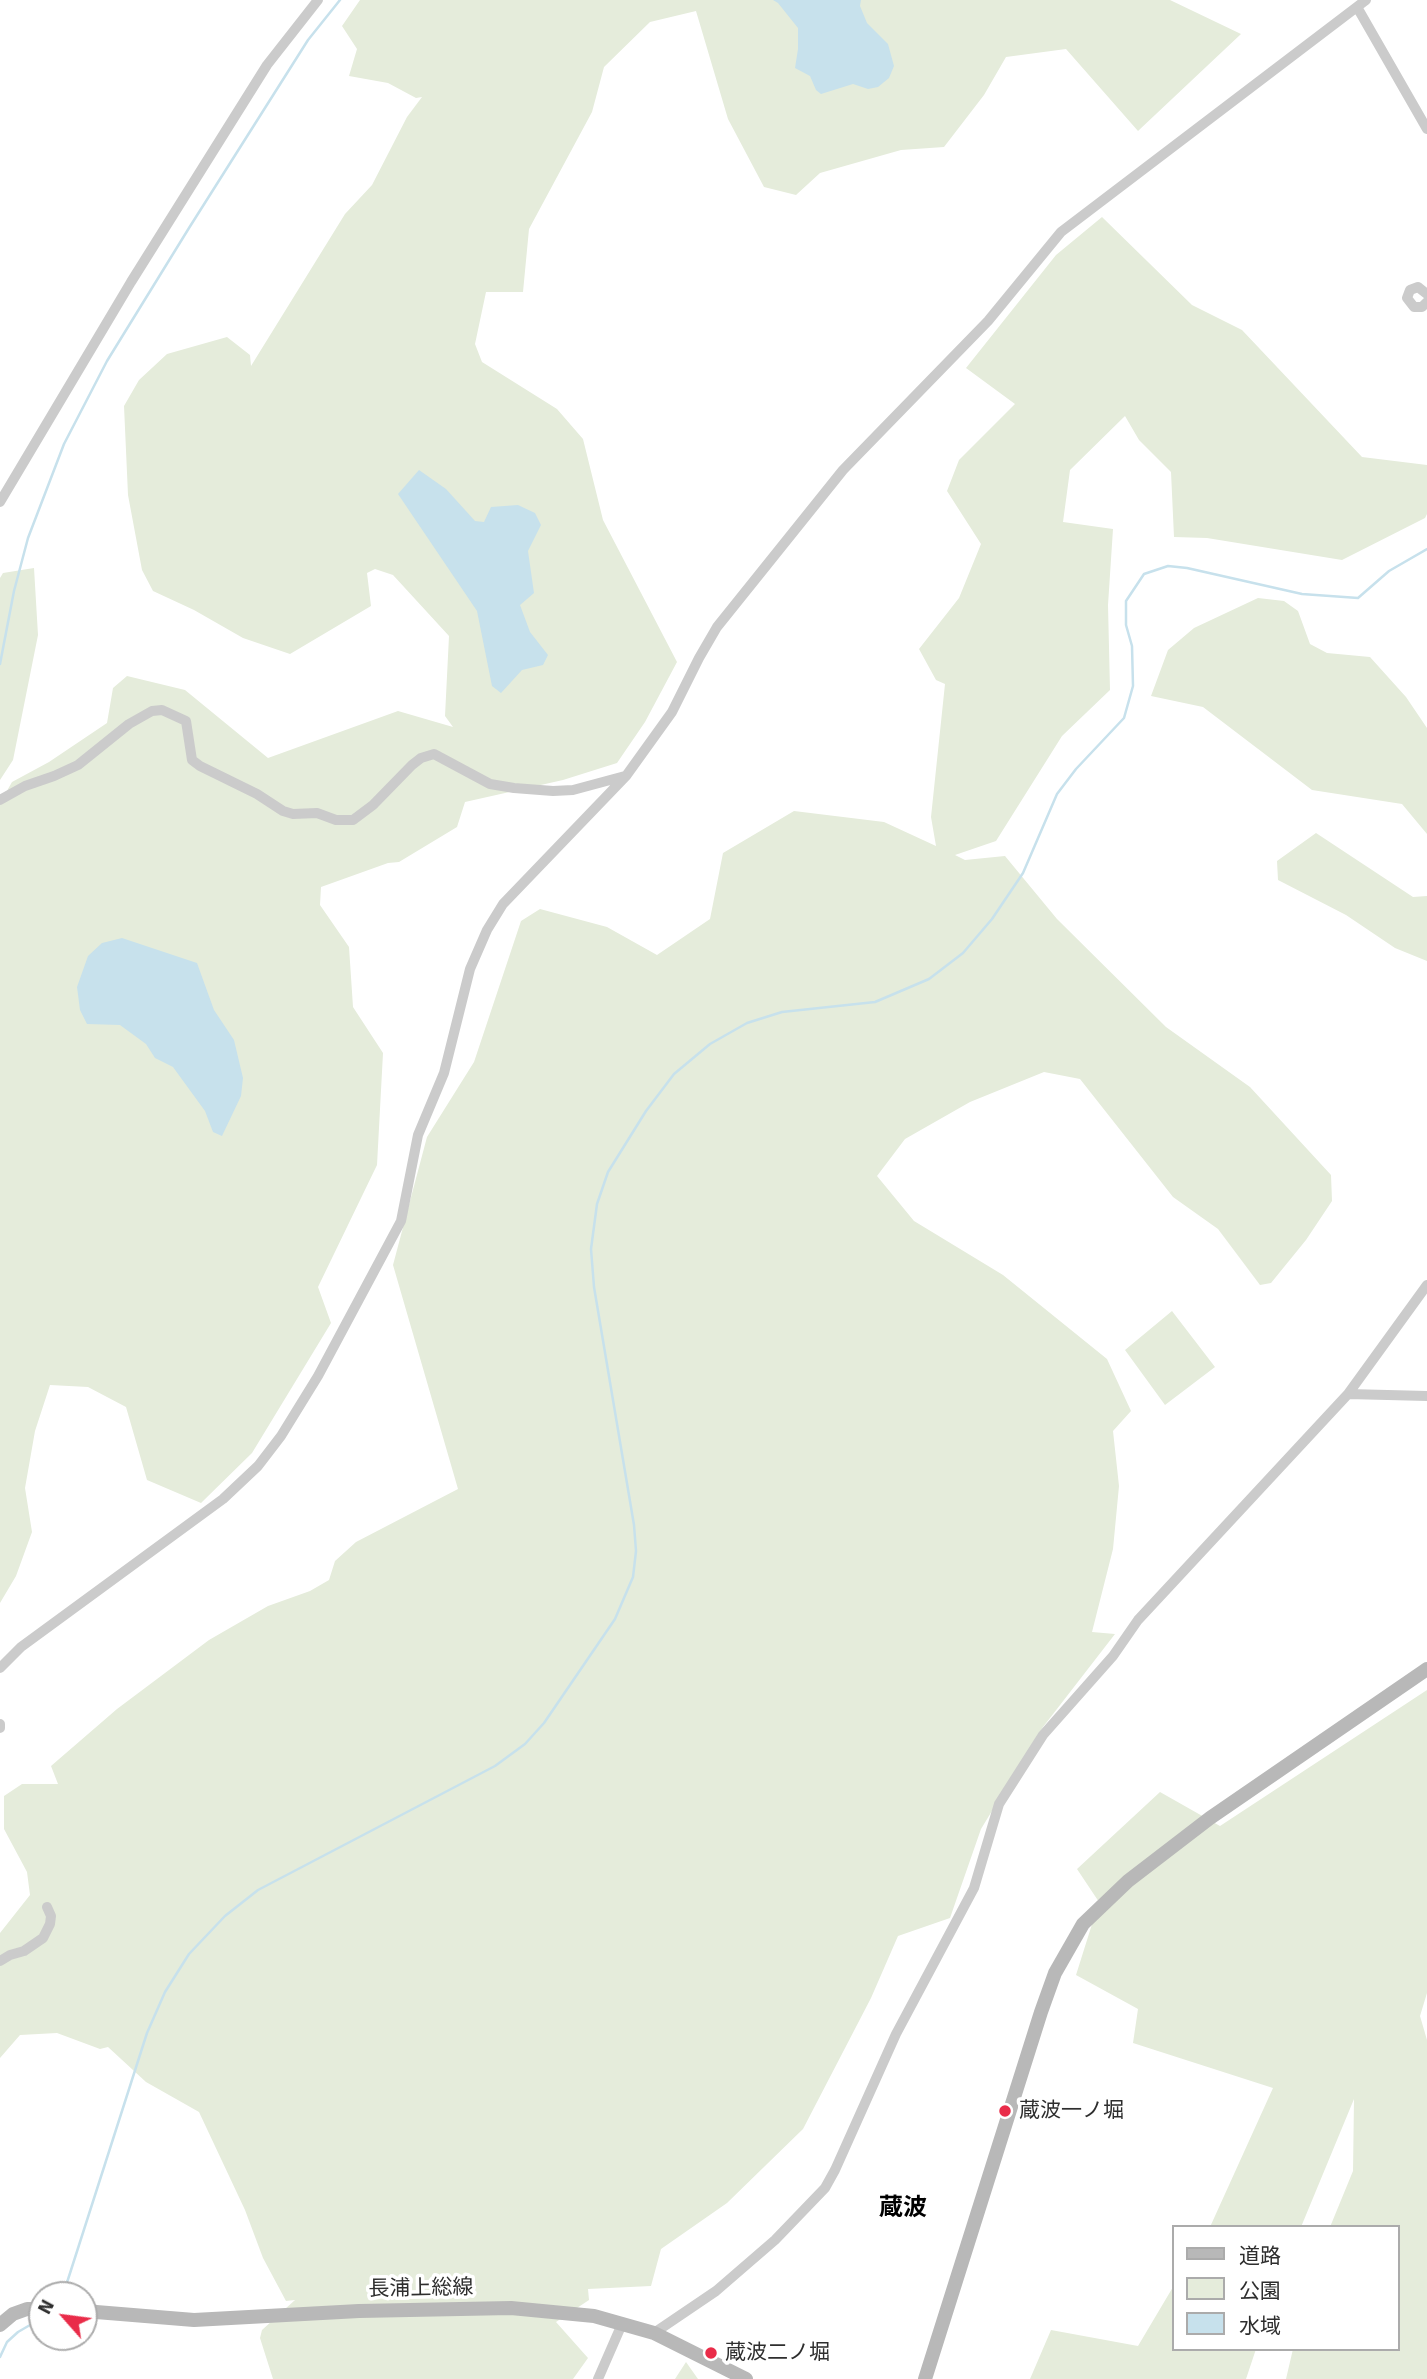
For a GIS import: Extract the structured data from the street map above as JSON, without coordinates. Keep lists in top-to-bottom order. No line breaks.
{"streets":{"street":["長浦上総線"]},"districts":["蔵波"],"places":["蔵波一ノ堀","蔵波二ノ堀"],"legend":["道路","公園","水域"],"north":"top left"}
